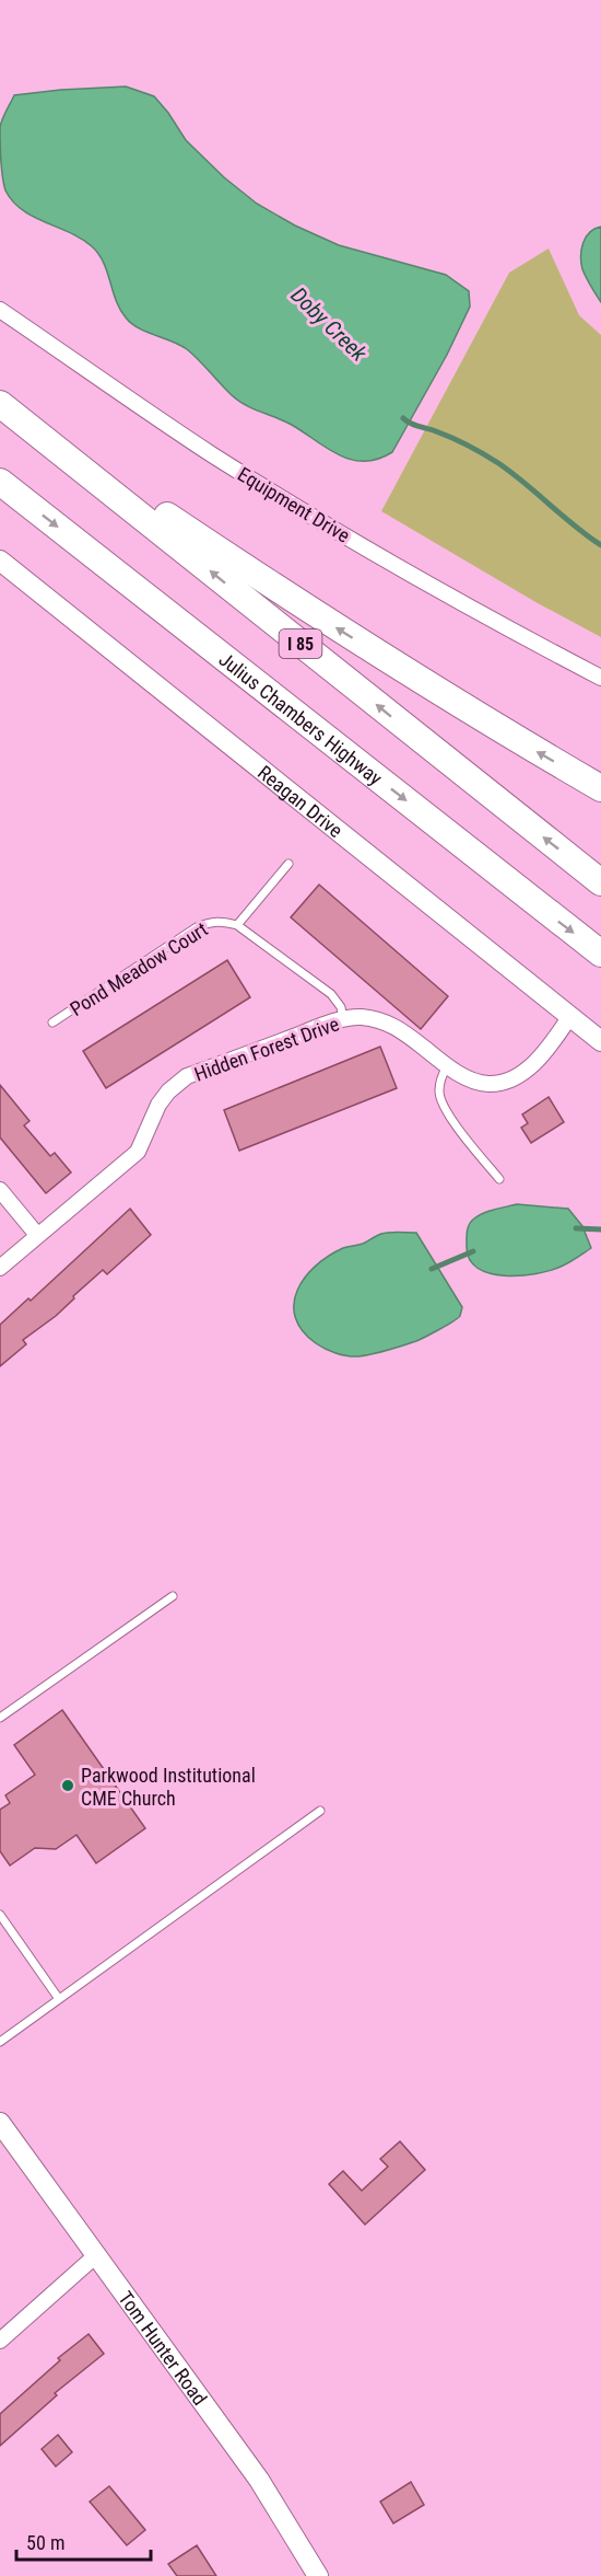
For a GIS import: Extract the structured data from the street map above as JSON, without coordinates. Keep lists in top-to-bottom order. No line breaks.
{"streets":{"highway":["I 85","Julius Chambers Highway"],"street":["Equipment Drive","Reagan Drive","Hidden Forest Drive","Tom Hunter Road"],"lane":["Pond Meadow Court"]},"crossings":[["Reagan Drive","Hidden Forest Drive"],["Pond Meadow Court","Hidden Forest Drive"]],"water":["Doby Creek"],"places":["Parkwood Institutional CME Church"],"scale_bar":"50 m"}
